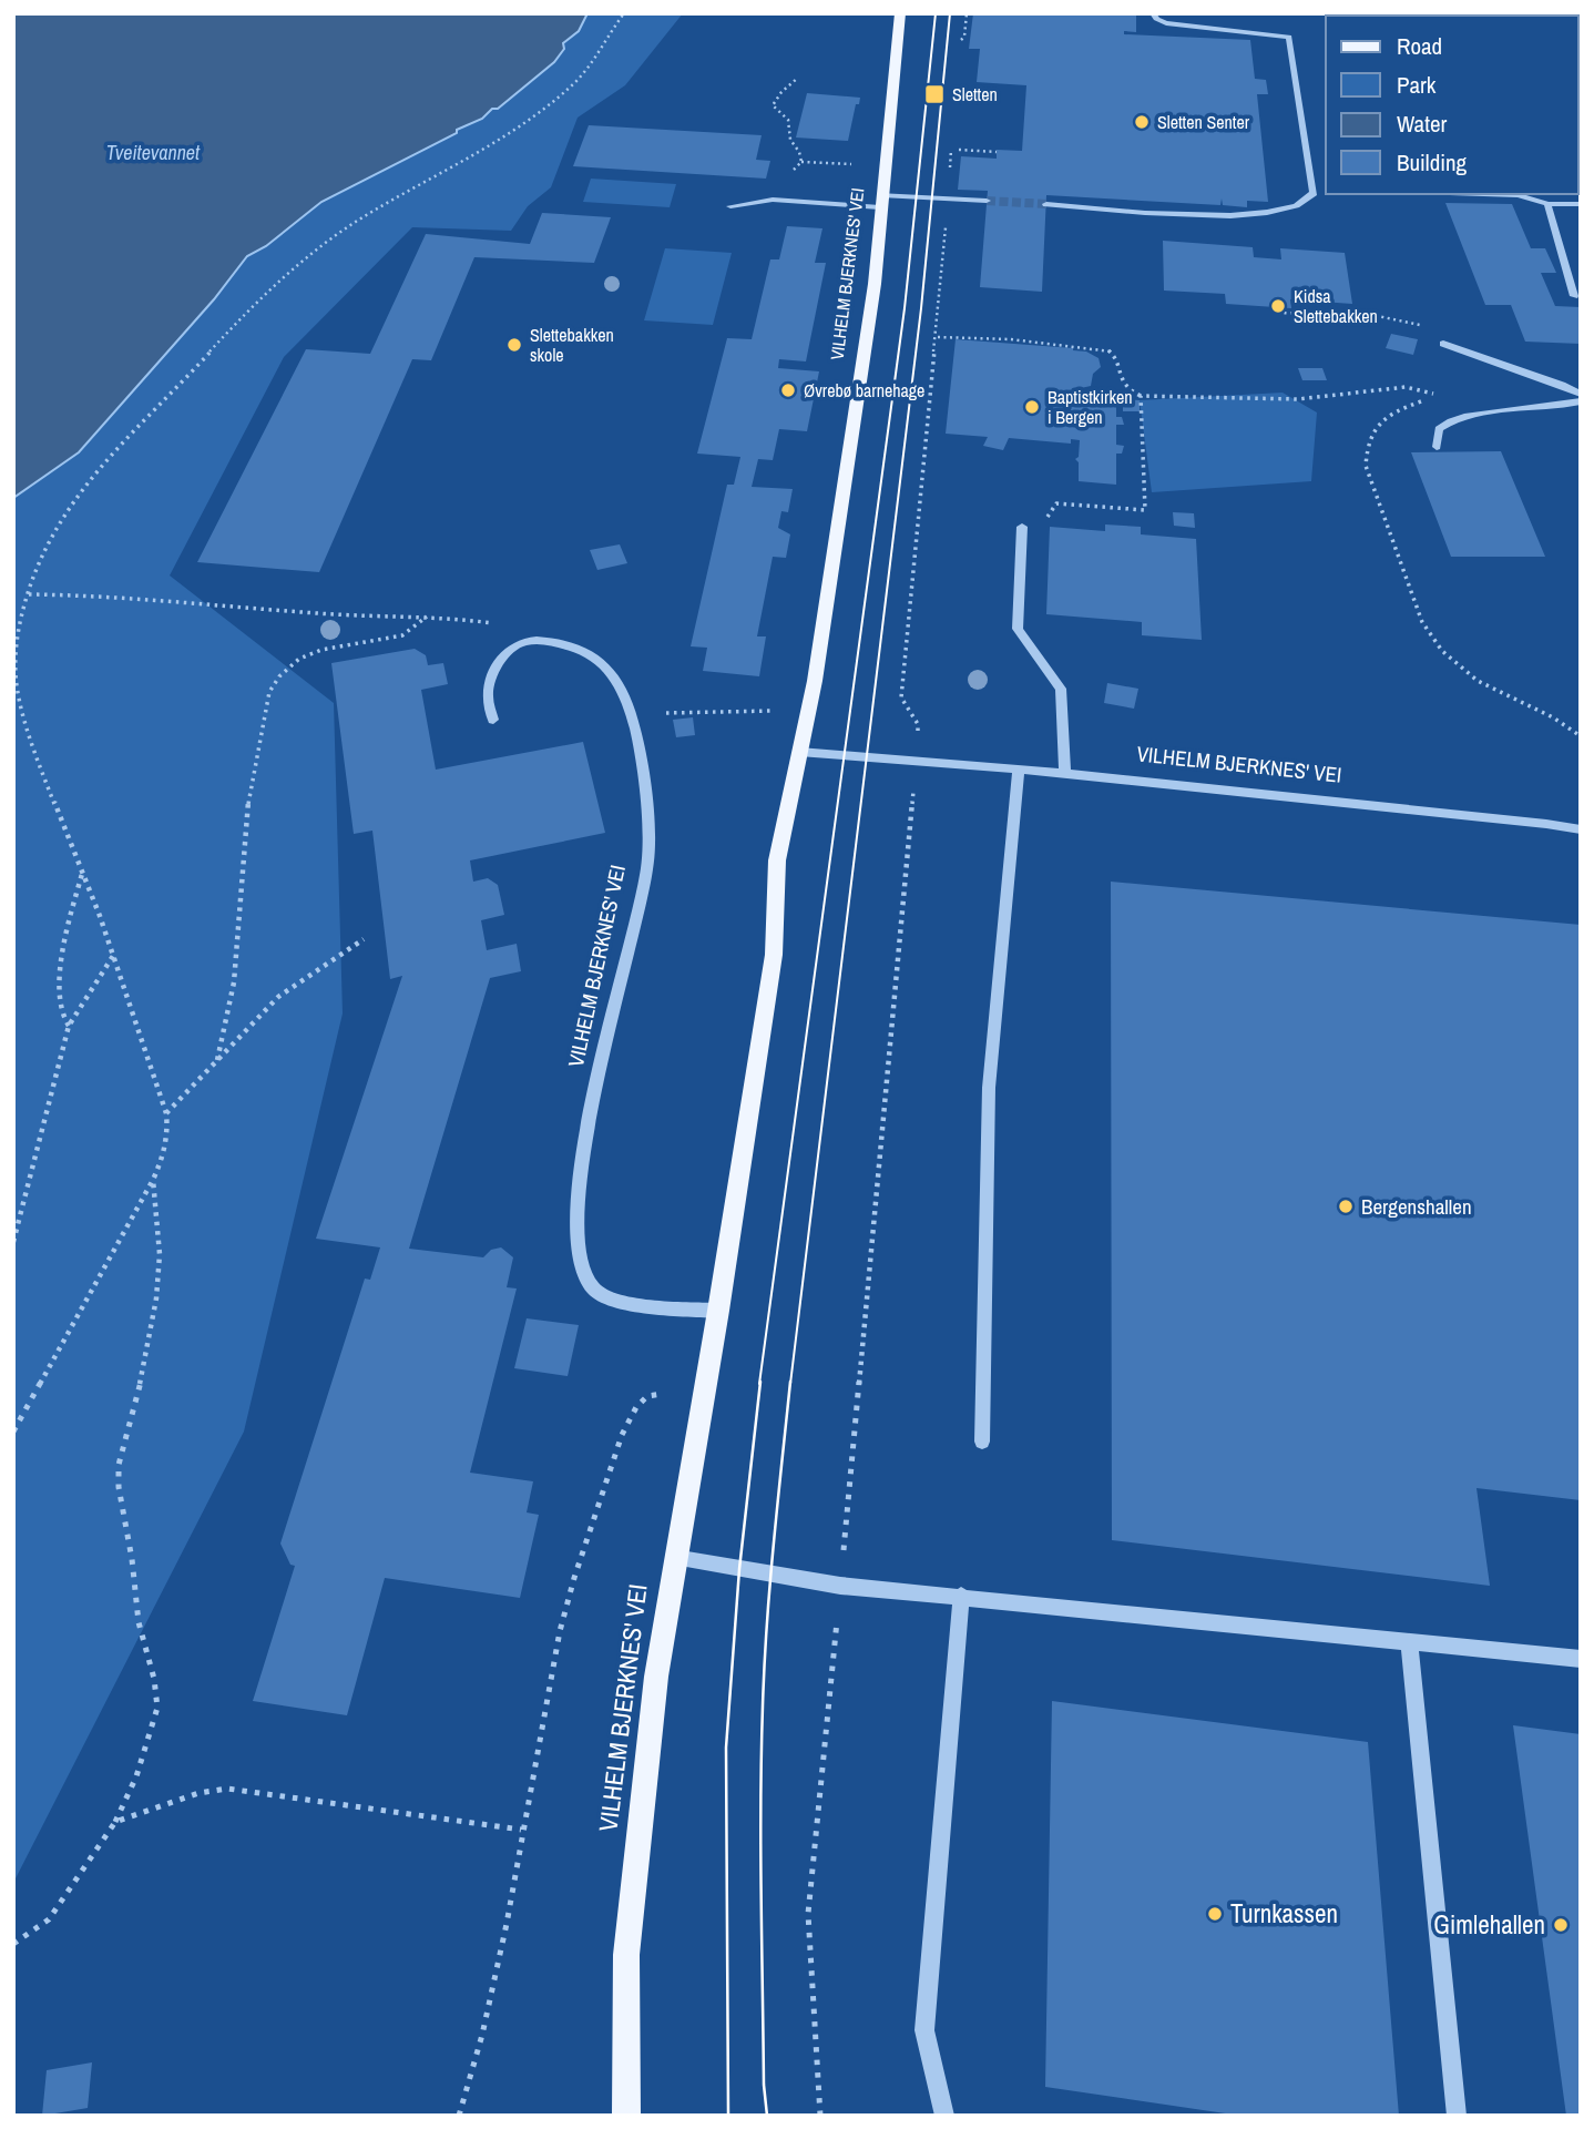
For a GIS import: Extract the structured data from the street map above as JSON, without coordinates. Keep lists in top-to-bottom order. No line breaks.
{"streets":{"main road":["VILHELM BJERKNES' VEI"]},"water":["Tveitevannet"],"places":{"transit":["Sletten"],"other":["Sletten Senter","Kidsa Slettebakken","Slettebakken skole","Øvrebø barnehage","Baptistkirken i Bergen","Bergenshallen","Turnkassen","Gimlehallen"]},"legend":["Road","Park","Water","Building"]}
